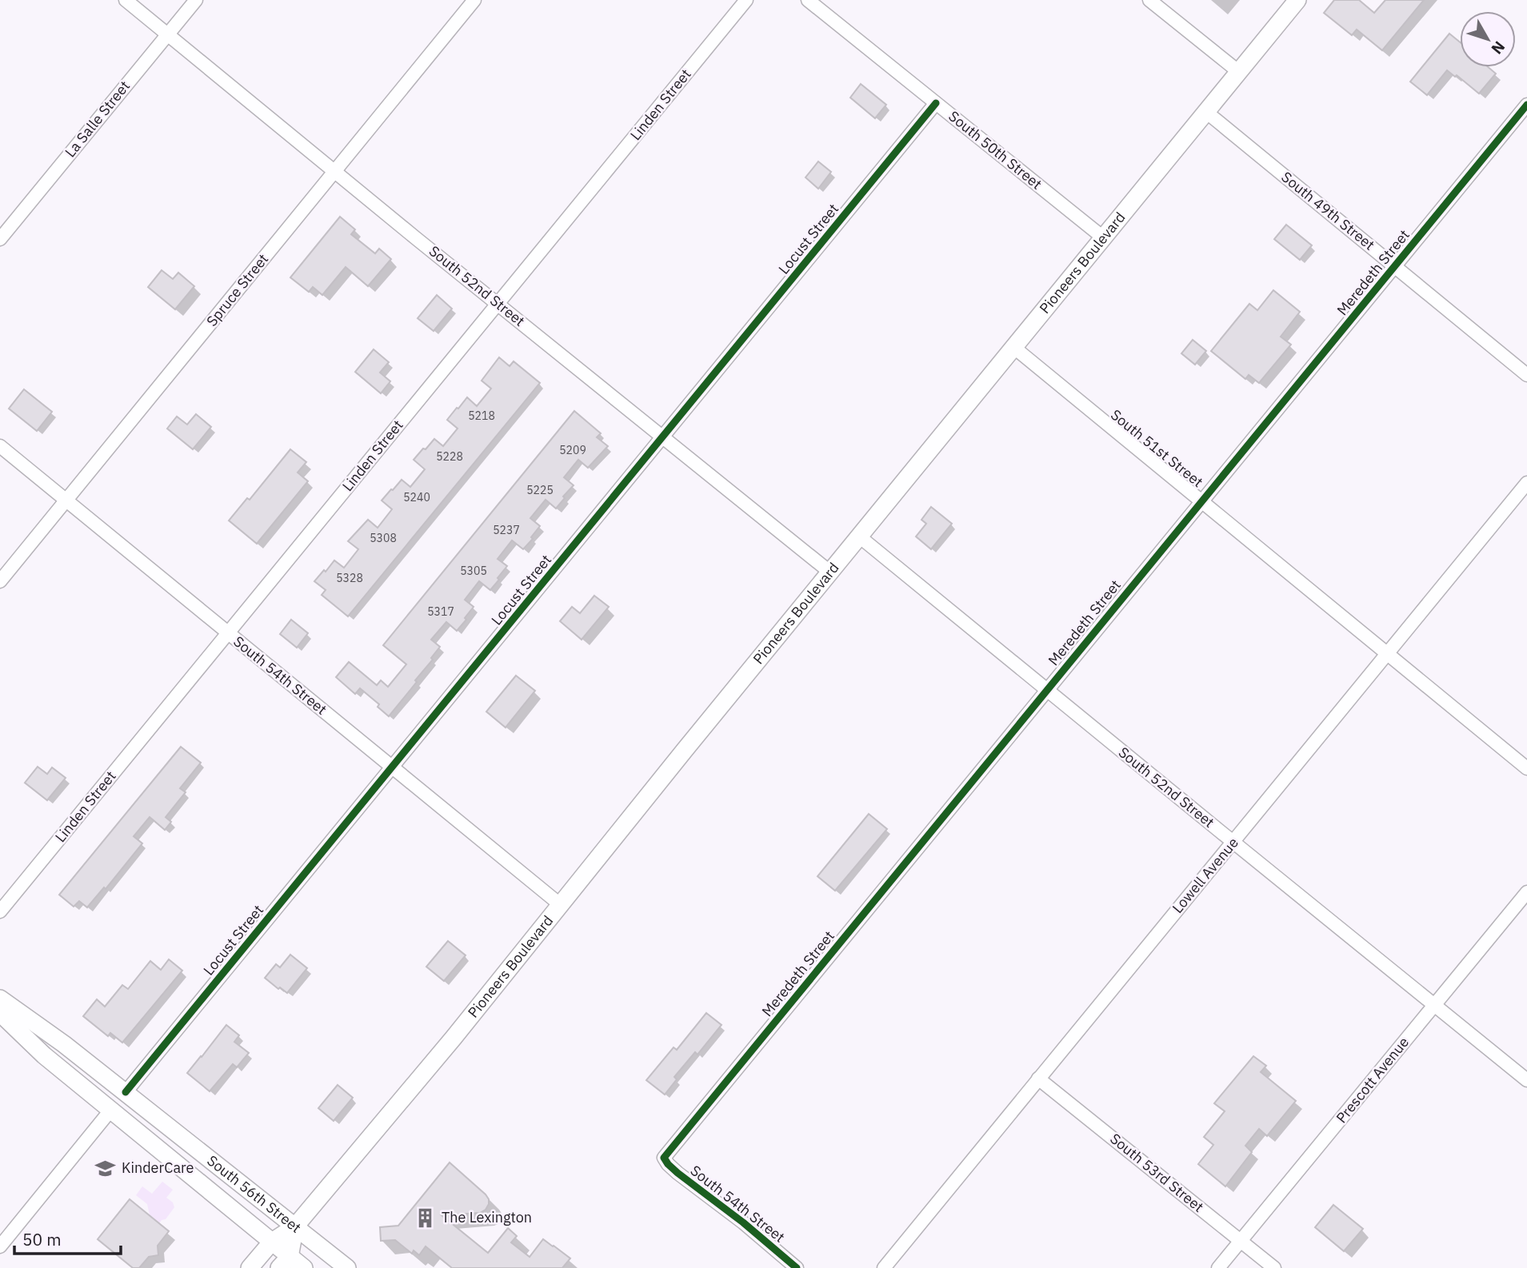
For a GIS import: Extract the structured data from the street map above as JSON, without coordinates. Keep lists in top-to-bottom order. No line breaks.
{"streets":{"main road":["Pioneers Boulevard","South 56th Street"],"street":["Linden Street","La Salle Street","South 50th Street","South 49th Street","Locust Street","Meredeth Street","South 52nd Street","Spruce Street","South 51st Street","South 54th Street","Lowell Avenue","Prescott Avenue","South 53rd Street"]},"crossings":[["Linden Street","South 52nd Street"],["Linden Street","South 54th Street"],["La Salle Street","South 52nd Street"],["South 50th Street","Locust Street"],["South 50th Street","Pioneers Boulevard"],["South 49th Street","Pioneers Boulevard"],["South 49th Street","Meredeth Street"],["Locust Street","South 52nd Street"],["Locust Street","South 54th Street"],["Locust Street","South 56th Street"],["Pioneers Boulevard","South 52nd Street"],["Pioneers Boulevard","South 51st Street"],["Pioneers Boulevard","South 54th Street"],["Pioneers Boulevard","South 56th Street"],["Meredeth Street","South 52nd Street"],["Meredeth Street","South 51st Street"],["Meredeth Street","South 54th Street"],["South 52nd Street","Spruce Street"],["South 52nd Street","Lowell Avenue"],["South 52nd Street","Prescott Avenue"],["Spruce Street","South 54th Street"],["South 51st Street","Lowell Avenue"],["Lowell Avenue","South 53rd Street"],["Prescott Avenue","South 53rd Street"]],"places":{"school or university":["KinderCare"],"building":["The Lexington"]},"house_numbers":["5218","5209","5228","5225","5240","5237","5308","5305","5328","5317"],"scale_bar":"50 m","north":"bottom right"}
